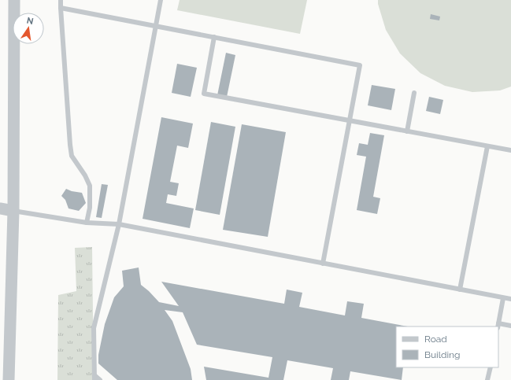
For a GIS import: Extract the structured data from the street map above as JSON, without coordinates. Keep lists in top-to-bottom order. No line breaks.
{"legend":["Road","Building"],"north":"top"}
